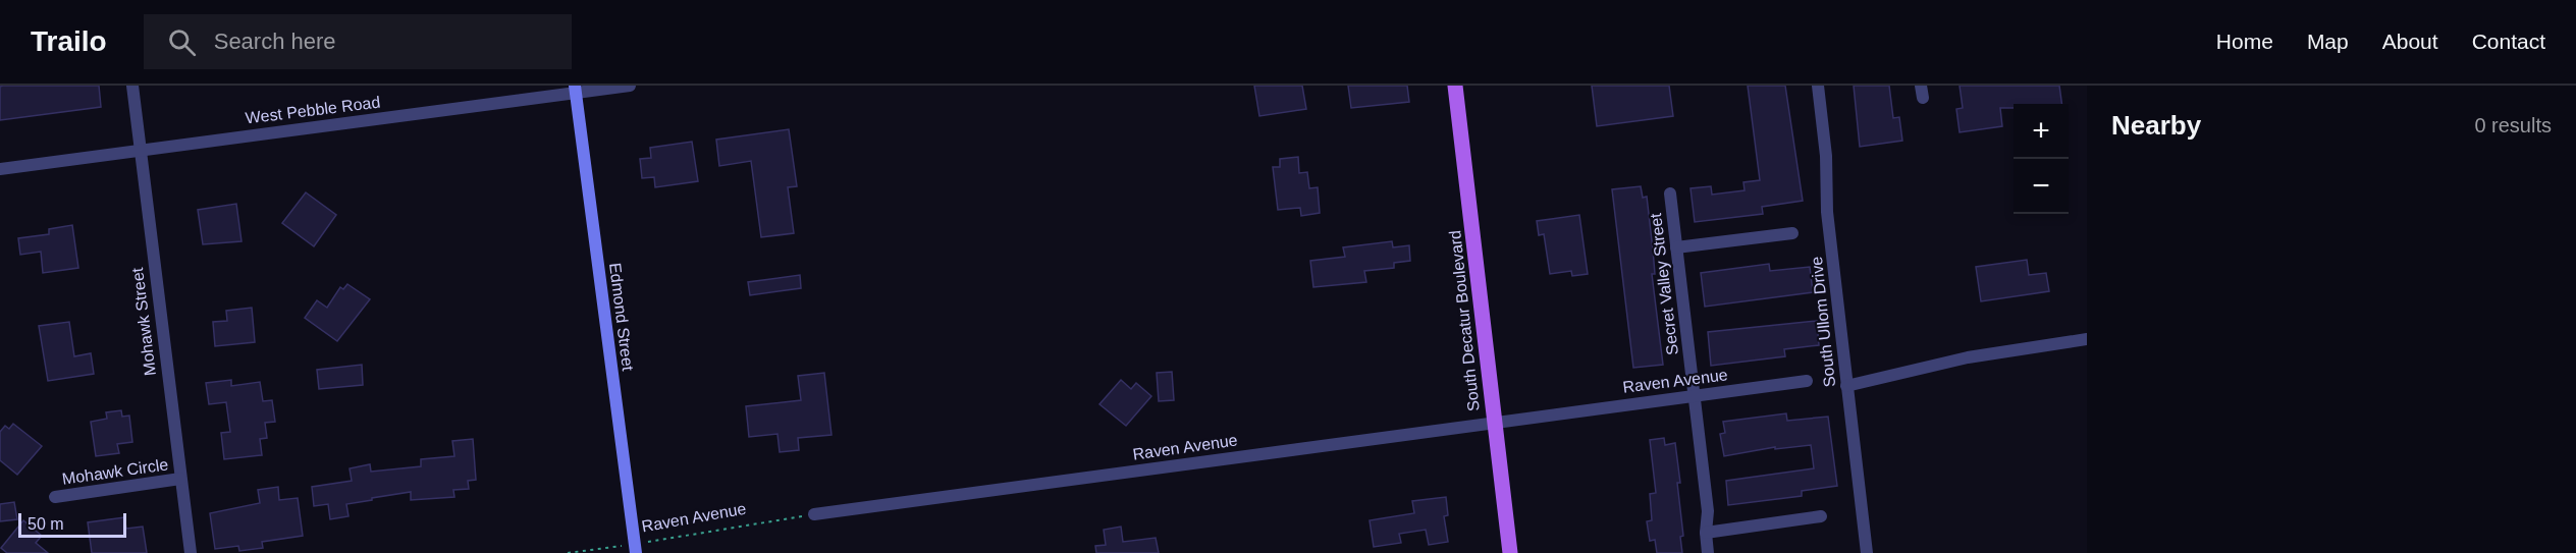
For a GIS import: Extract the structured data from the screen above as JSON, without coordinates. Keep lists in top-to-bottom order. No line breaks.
{"streets":{"main road":["South Decatur Boulevard"],"street":["West Pebble Road","Secret Valley Street","Edmond Street","Mohawk Street","South Ullom Drive","Raven Avenue","Mohawk Circle"]},"crossings":[["West Pebble Road","Edmond Street"],["West Pebble Road","Mohawk Street"],["Secret Valley Street","Raven Avenue"],["Edmond Street","Raven Avenue"],["South Decatur Boulevard","Raven Avenue"],["Mohawk Street","Mohawk Circle"]],"scale_bar":"50 m","page":{"header":"Trailo","search":"Search here","nav":["Home","Map","About","Contact"],"heading":["Nearby","0 results"],"map_buttons":["+","−"],"scale":"50 m"}}
